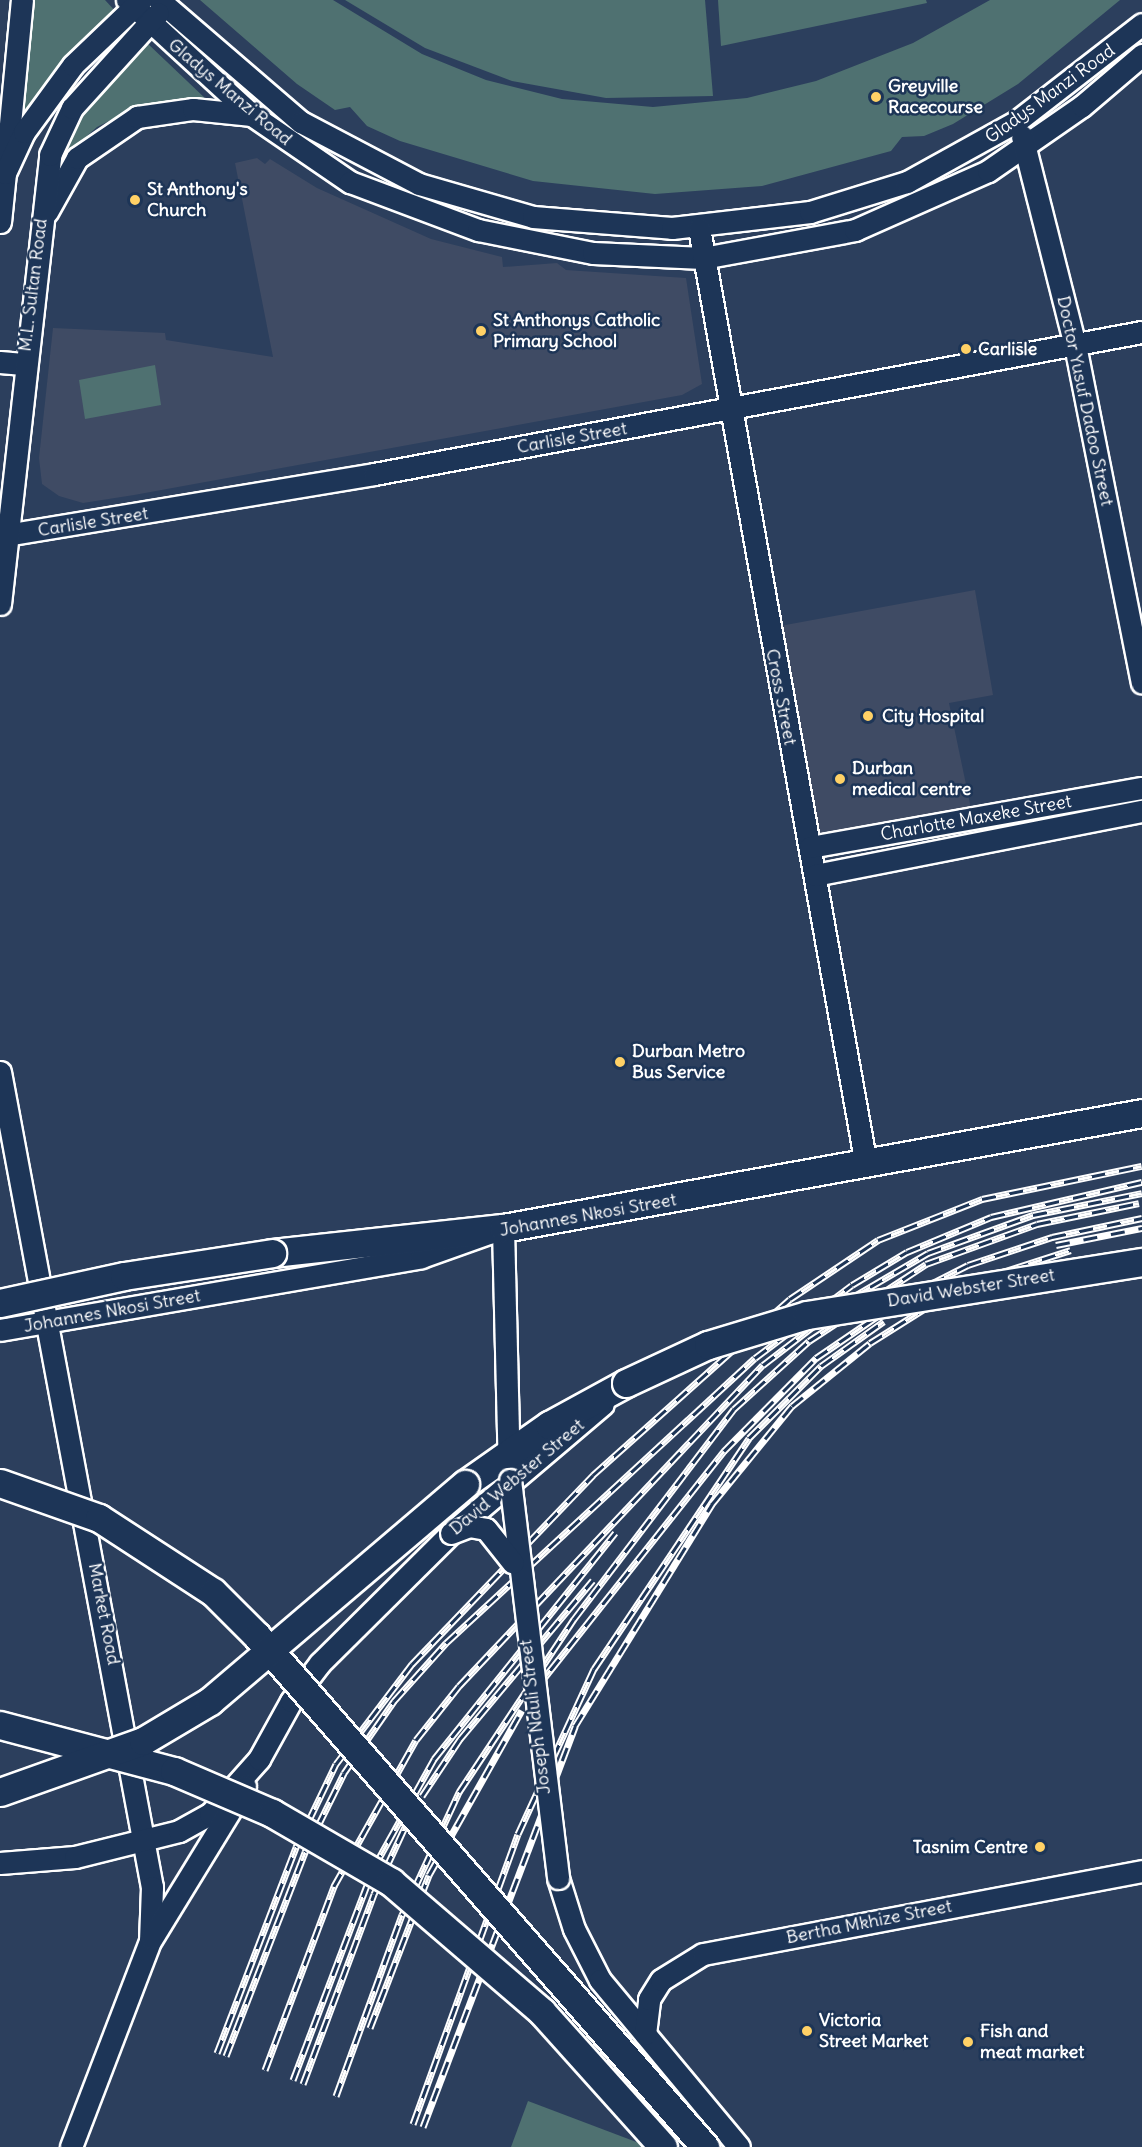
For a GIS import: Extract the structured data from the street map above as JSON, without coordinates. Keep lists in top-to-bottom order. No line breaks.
{"streets":{"highway":["Johannes Nkosi Street","David Webster Street"],"main road":["Gladys Manzi Road","M.L. Sultan Road","Doctor Yusuf Dadoo Street","Carlisle Street","Cross Street","Charlotte Maxeke Street","Market Road","Joseph Nduli Street","Bertha Mkhize Street"]},"crossings":[["Gladys Manzi Road","M.L. Sultan Road"],["Gladys Manzi Road","Doctor Yusuf Dadoo Street"],["Gladys Manzi Road","Cross Street"],["M.L. Sultan Road","Carlisle Street"],["Doctor Yusuf Dadoo Street","Carlisle Street"],["Carlisle Street","Cross Street"],["Cross Street","Charlotte Maxeke Street"],["Cross Street","Johannes Nkosi Street"],["Johannes Nkosi Street","Market Road"],["Johannes Nkosi Street","Joseph Nduli Street"],["David Webster Street","Market Road"],["David Webster Street","Joseph Nduli Street"],["Joseph Nduli Street","Bertha Mkhize Street"]],"places":["Greyville Racecourse","St Anthony's Church","St Anthonys Catholic Primary School","Carlisle","City Hospital","Durban medical centre","Durban Metro Bus Service","Tasnim Centre","Victoria Street Market","Fish and meat market"]}
